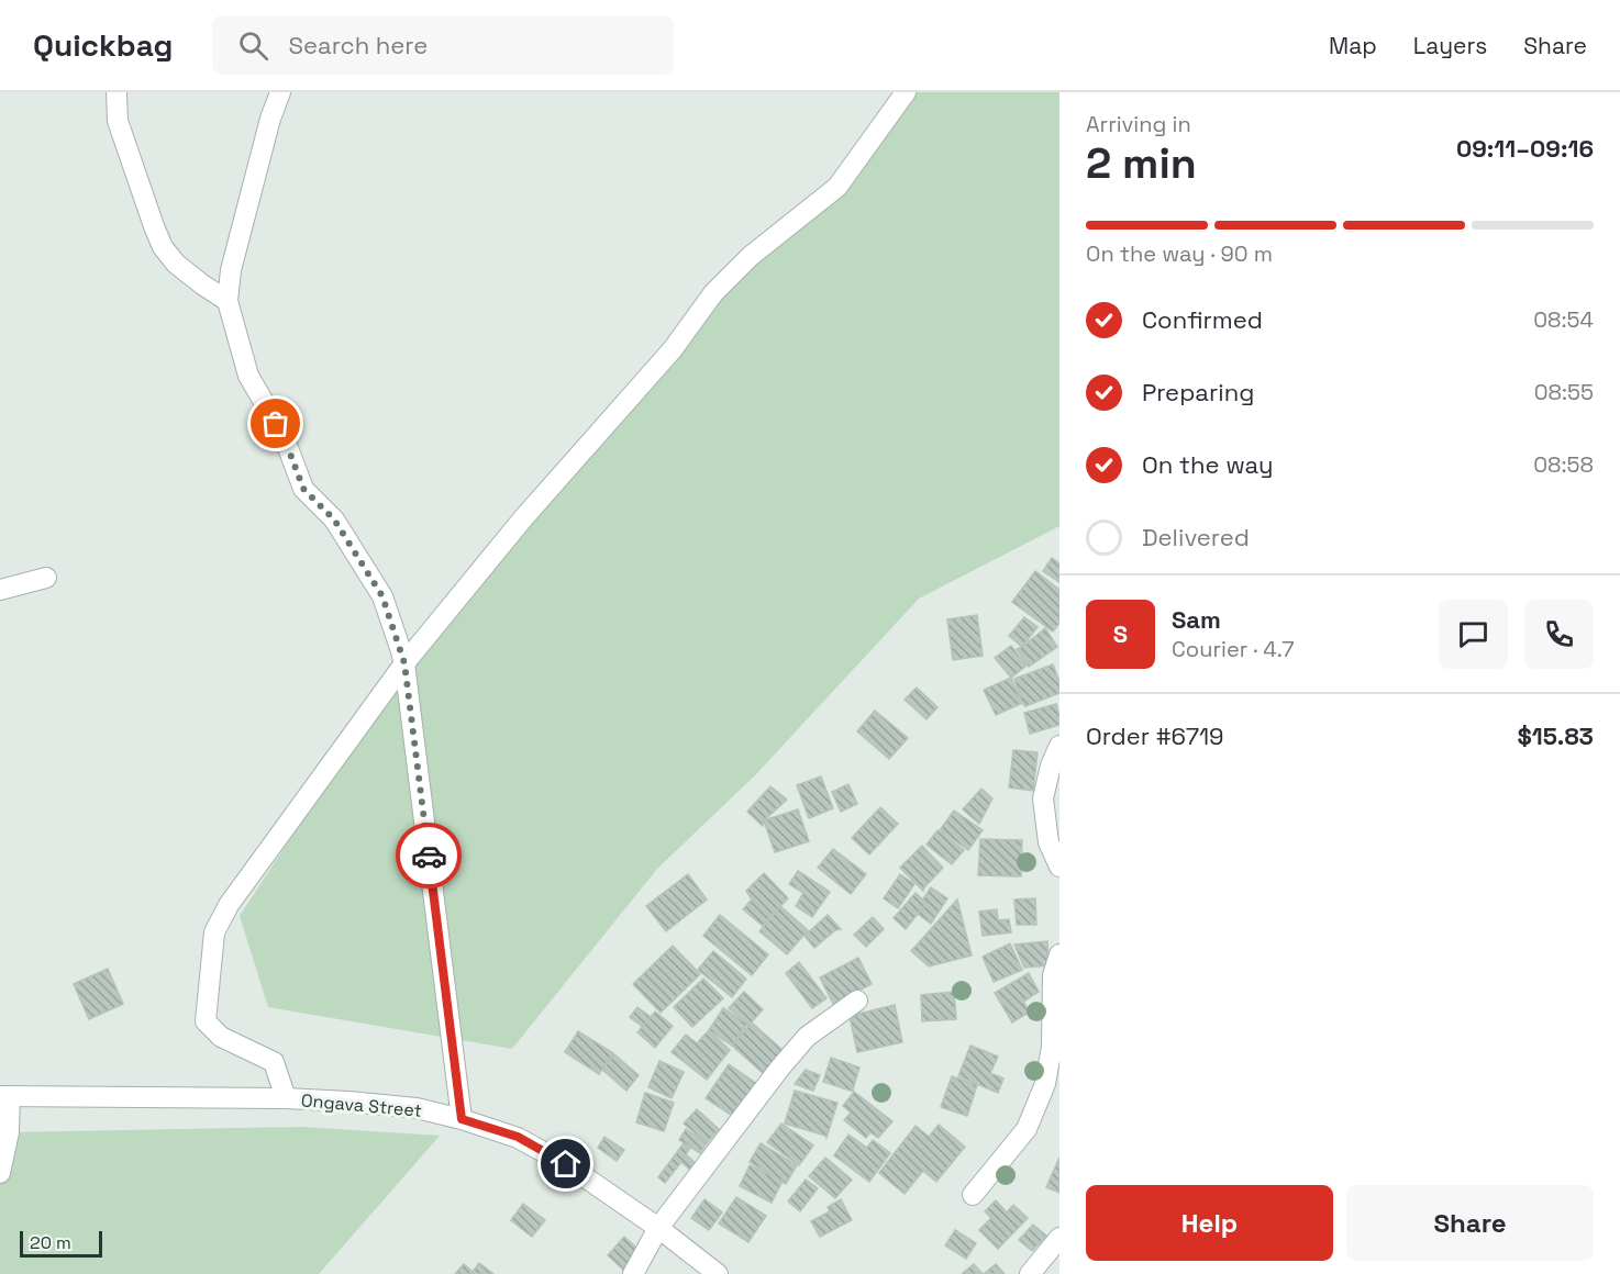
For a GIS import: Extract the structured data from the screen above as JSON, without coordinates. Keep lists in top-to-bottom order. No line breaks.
{"streets":{"street":["Ongava Street"]},"scale_bar":"20 m","page":{"header":"Quickbag","search":"Search here","nav":["Map","Layers","Share"],"heading":["2 min","Arriving in","09:11–09:16"],"panel":["Sam","Courier · 4.7","Order #6719","$15.83"],"bar":"On the way · 90 m","list":[["Confirmed","08:54"],["Preparing","08:55"],["On the way","08:58"],"Delivered"],"round":"S","buttons":["Help","Share"],"scale":"20 m"}}
